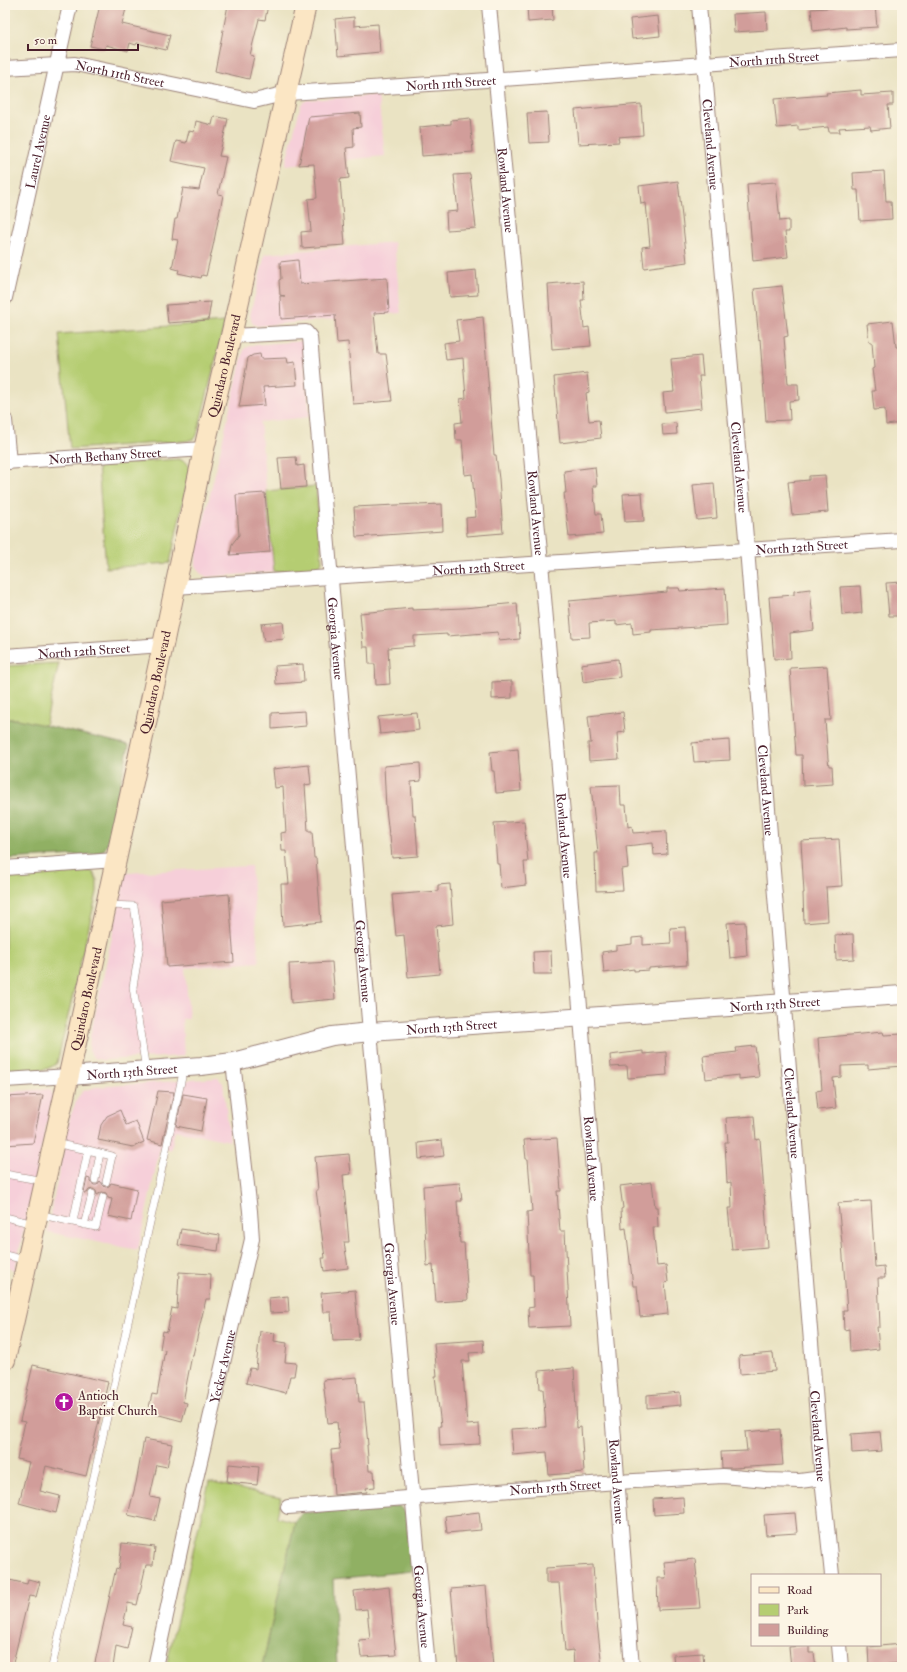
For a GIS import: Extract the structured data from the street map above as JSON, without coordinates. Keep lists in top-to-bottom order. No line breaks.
{"streets":{"main road":["Quindaro Boulevard"],"street":["North 11th Street","Cleveland Avenue","Laurel Avenue","Rowland Avenue","North Bethany Street","North 12th Street","Georgia Avenue","North 13th Street","Yecker Avenue","North 15th Street"]},"crossings":[["North 11th Street","Cleveland Avenue"],["North 11th Street","Laurel Avenue"],["North 11th Street","Rowland Avenue"],["North 11th Street","Quindaro Boulevard"],["Cleveland Avenue","North 12th Street"],["Cleveland Avenue","North 13th Street"],["Cleveland Avenue","North 15th Street"],["Rowland Avenue","North 12th Street"],["Rowland Avenue","North 13th Street"],["Rowland Avenue","North 15th Street"],["Quindaro Boulevard","North Bethany Street"],["Quindaro Boulevard","North 12th Street"],["Quindaro Boulevard","Georgia Avenue"],["Quindaro Boulevard","North 13th Street"],["North 12th Street","Georgia Avenue"],["Georgia Avenue","North 13th Street"],["Georgia Avenue","North 15th Street"],["North 13th Street","Yecker Avenue"]],"places":{"church":["Antioch Baptist Church"]},"legend":["Road","Park","Building"],"scale_bar":"50 m"}
